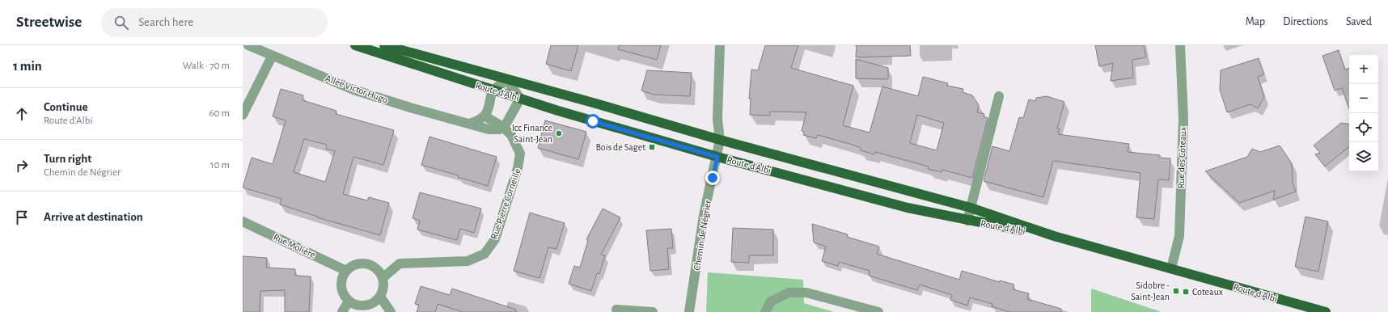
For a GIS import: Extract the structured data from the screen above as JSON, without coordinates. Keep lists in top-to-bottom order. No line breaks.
{"streets":{"main road":["Route d'Albi"],"street":["Allée Victor Hugo","Rue des Côteaux","Rue Pierre Corneille","Chemin de Négrier","Rue Molière"]},"crossings":[["Allée Victor Hugo","Rue Pierre Corneille"],["Route d'Albi","Rue des Côteaux"],["Route d'Albi","Chemin de Négrier"],["Rue Pierre Corneille","Rue Molière"]],"places":{"other":["Icc Finance Saint-Jean"],"transit":["Bois de Saget","Sidobre - Saint-Jean","Coteaux"]},"page":{"header":"Streetwise","search":"Search here","nav":["Map","Directions","Saved"],"heading":["1 min","Walk · 70 m"],"map_buttons":["+","−"],"list":[["Continue","Route d'Albi","60 m"],["Turn right","Chemin de Négrier","10 m"],"Arrive at destination"]}}
